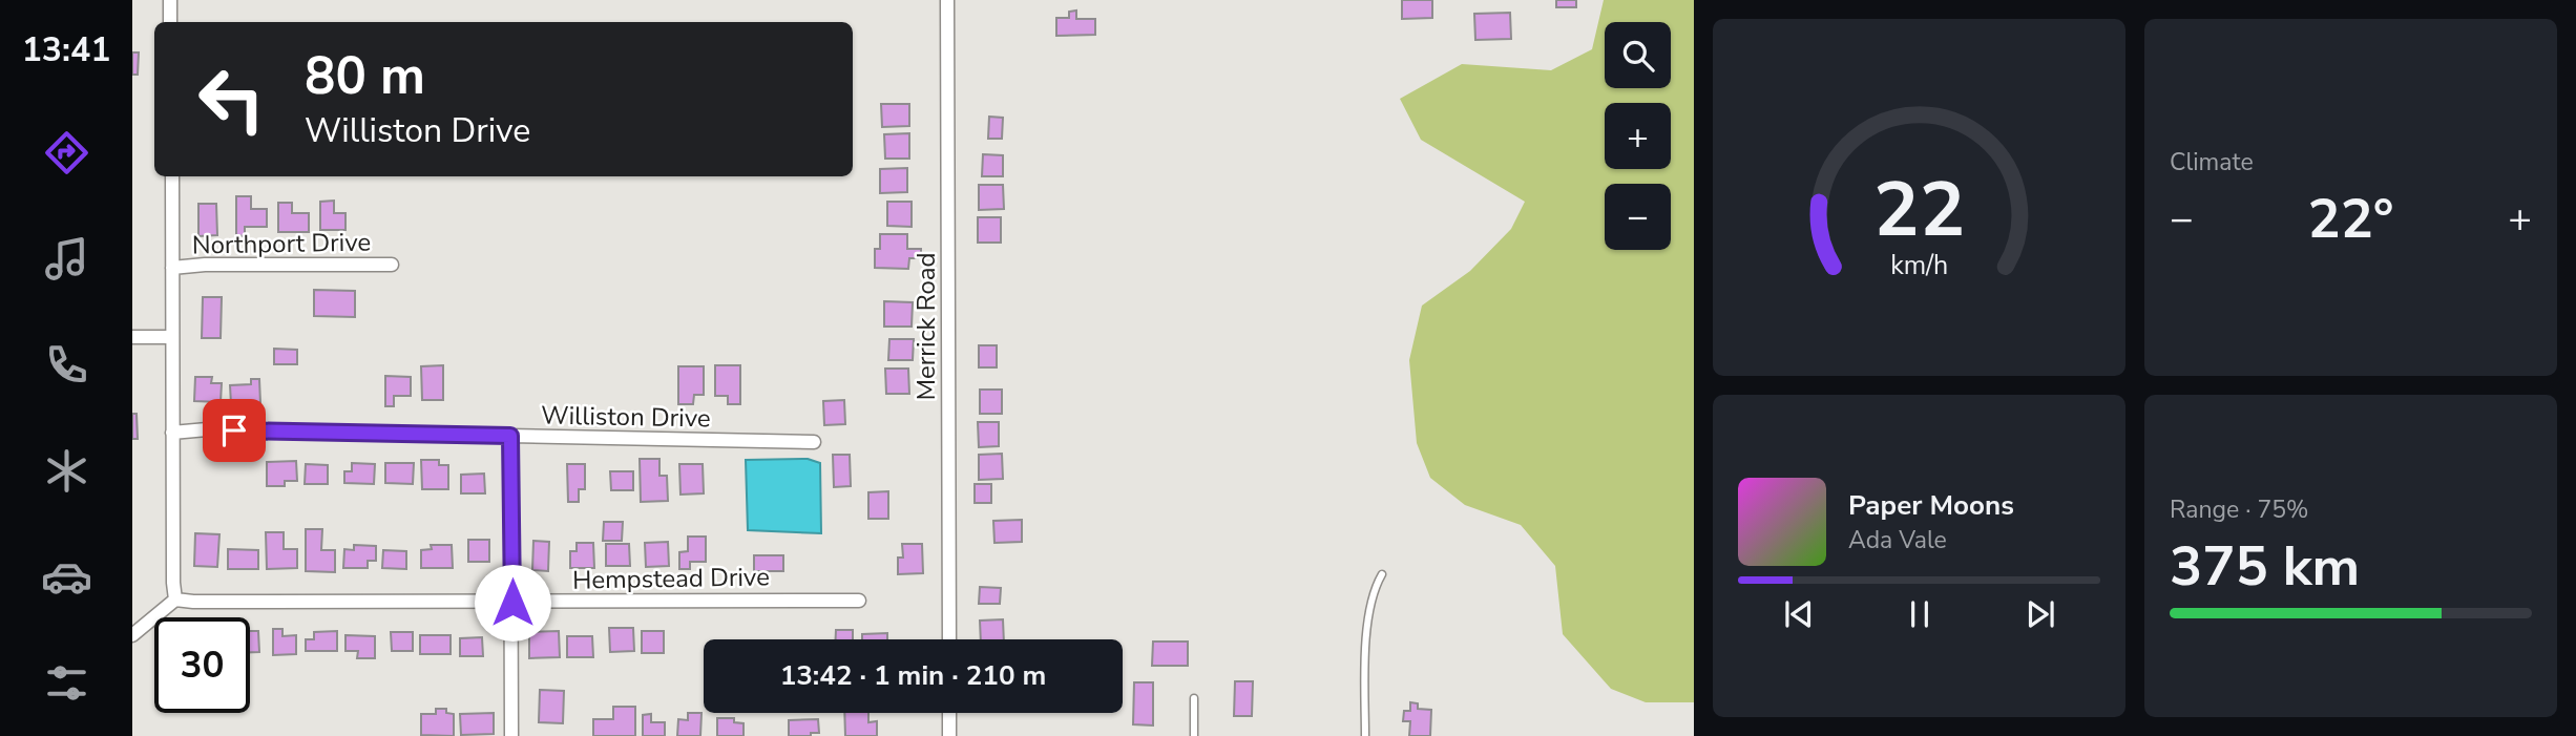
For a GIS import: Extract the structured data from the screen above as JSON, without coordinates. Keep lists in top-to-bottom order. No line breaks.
{"streets":{"street":["Northport Drive","Merrick Road","Williston Drive","Hempstead Drive"]},"page":{"tabs":"13:41","tile":["Climate",["Range · 75%","375 km"]],"map_buttons":["+","−"],"turn":["80 m","Williston Drive"],"heat":["−","22°","+"],"song":["Paper Moons","Ada Vale"],"limit":"30","trip":"13:42 · 1 min · 210 m","gauge":["22","km/h"]}}
